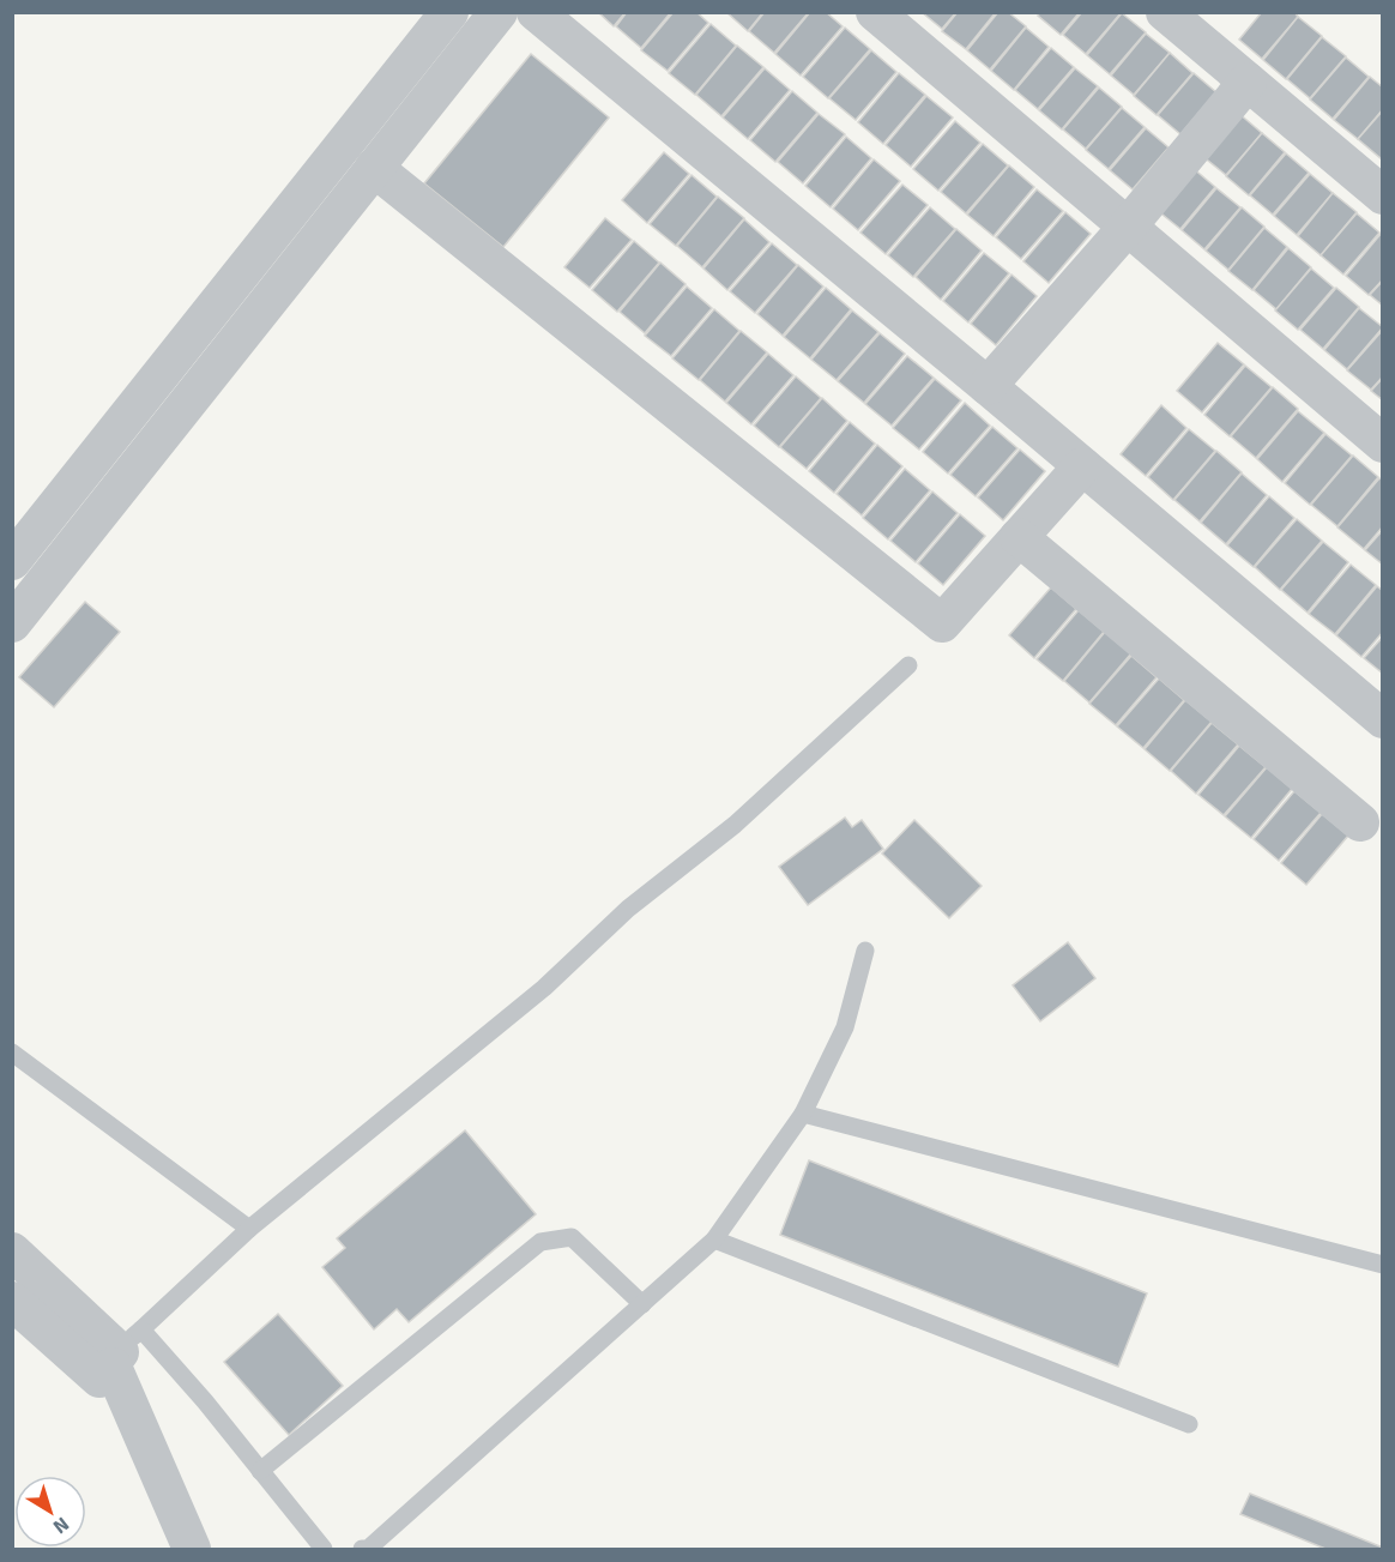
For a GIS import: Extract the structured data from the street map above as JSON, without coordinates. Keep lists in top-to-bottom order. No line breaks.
{"north":"bottom right"}
